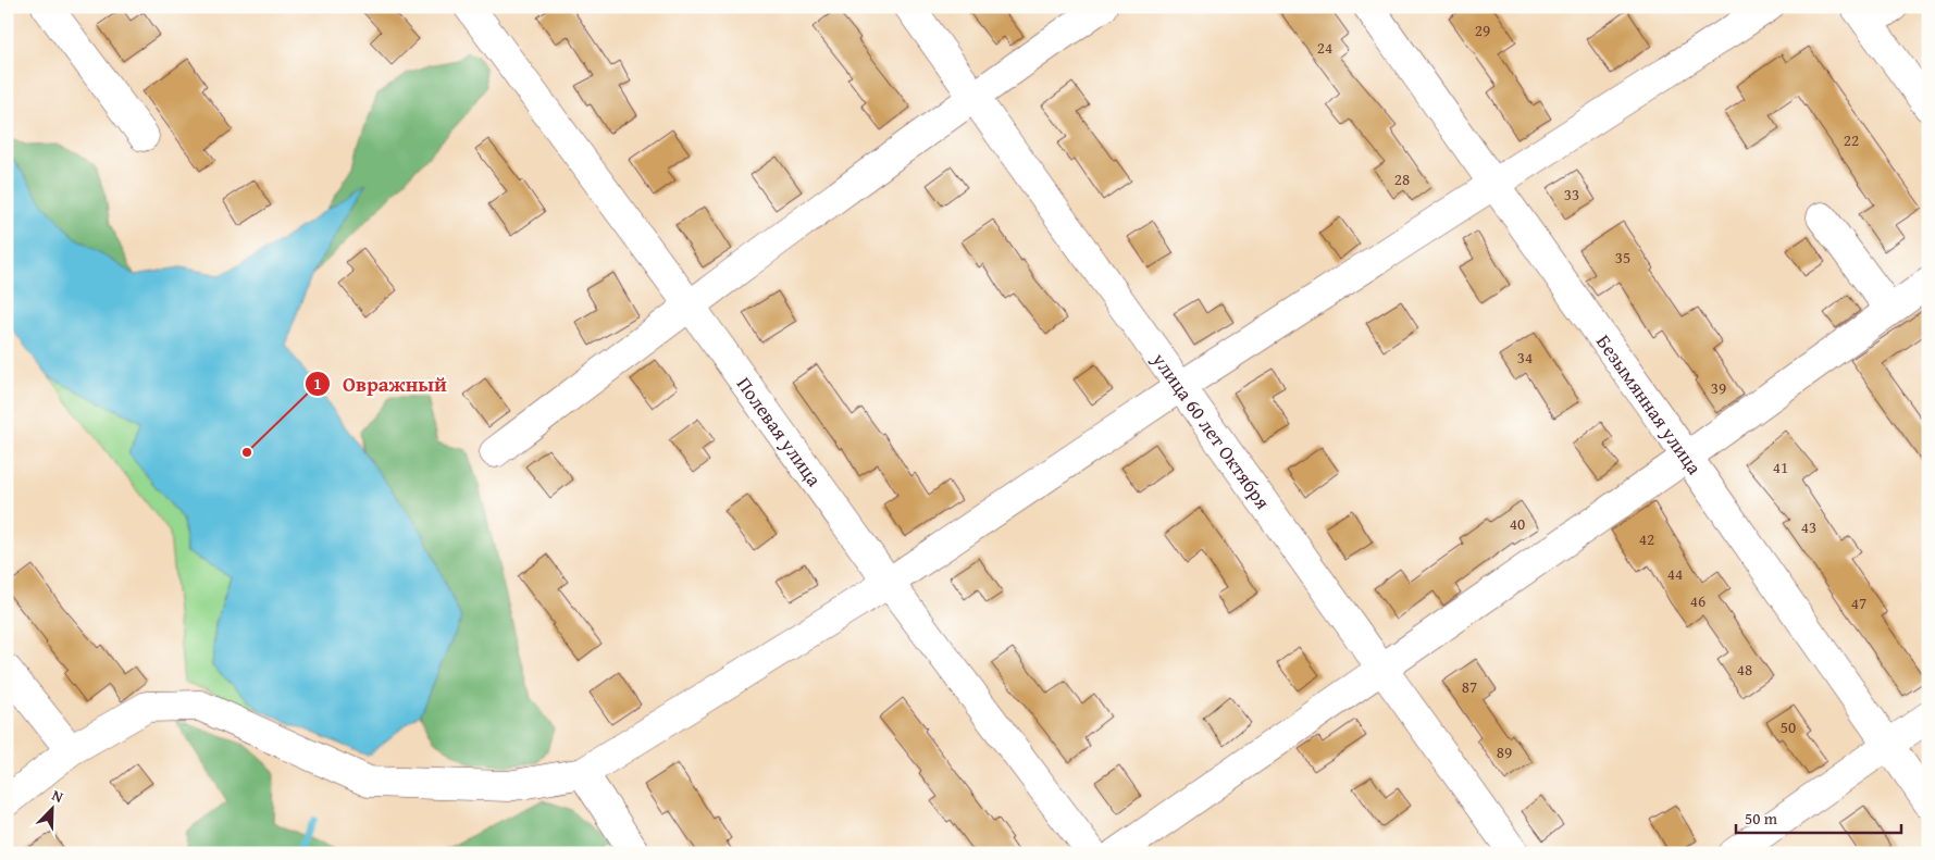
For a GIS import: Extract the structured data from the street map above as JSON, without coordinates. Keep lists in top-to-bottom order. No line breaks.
{"streets":{"street":["Безымянная улица","улица 60 лет Октября","Полевая улица"]},"places":["Овражный"],"house_numbers":["29","24","22","28","33","35","34","39","41","40","43","42","44","46","47","48","87","50","89"],"scale_bar":"50 m","north":"top right"}
